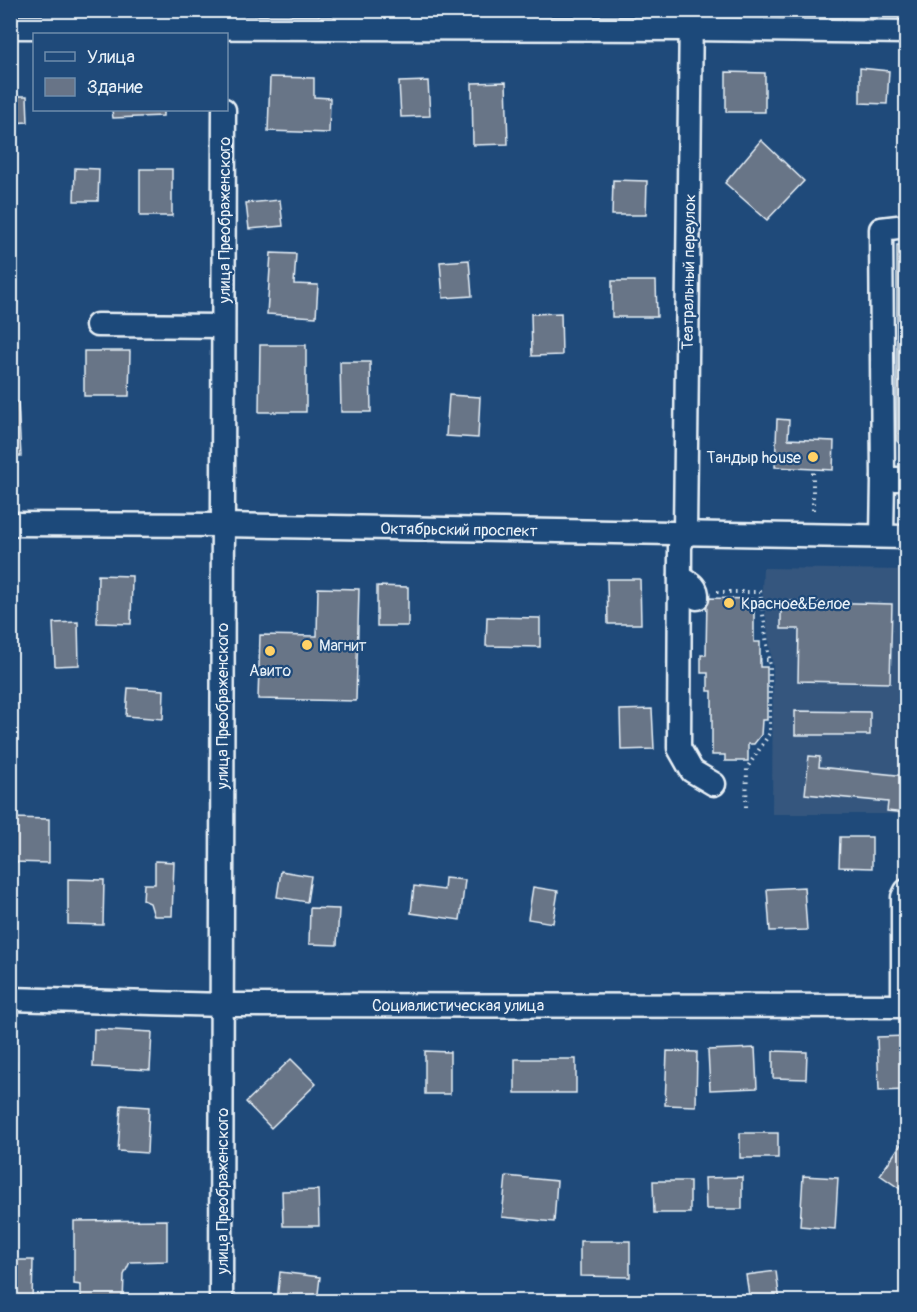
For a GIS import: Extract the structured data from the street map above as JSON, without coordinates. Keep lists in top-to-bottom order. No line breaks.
{"streets":{"street":["улица Преображенского","Театральный переулок","Октябрьский проспект","Социалистическая улица"]},"crossings":[["улица Преображенского","Октябрьский проспект"],["улица Преображенского","Социалистическая улица"],["Театральный переулок","Октябрьский проспект"]],"places":["Тандыр house","Красное&Белое","Магнит","Авито"],"legend":["Улица","Здание"]}
